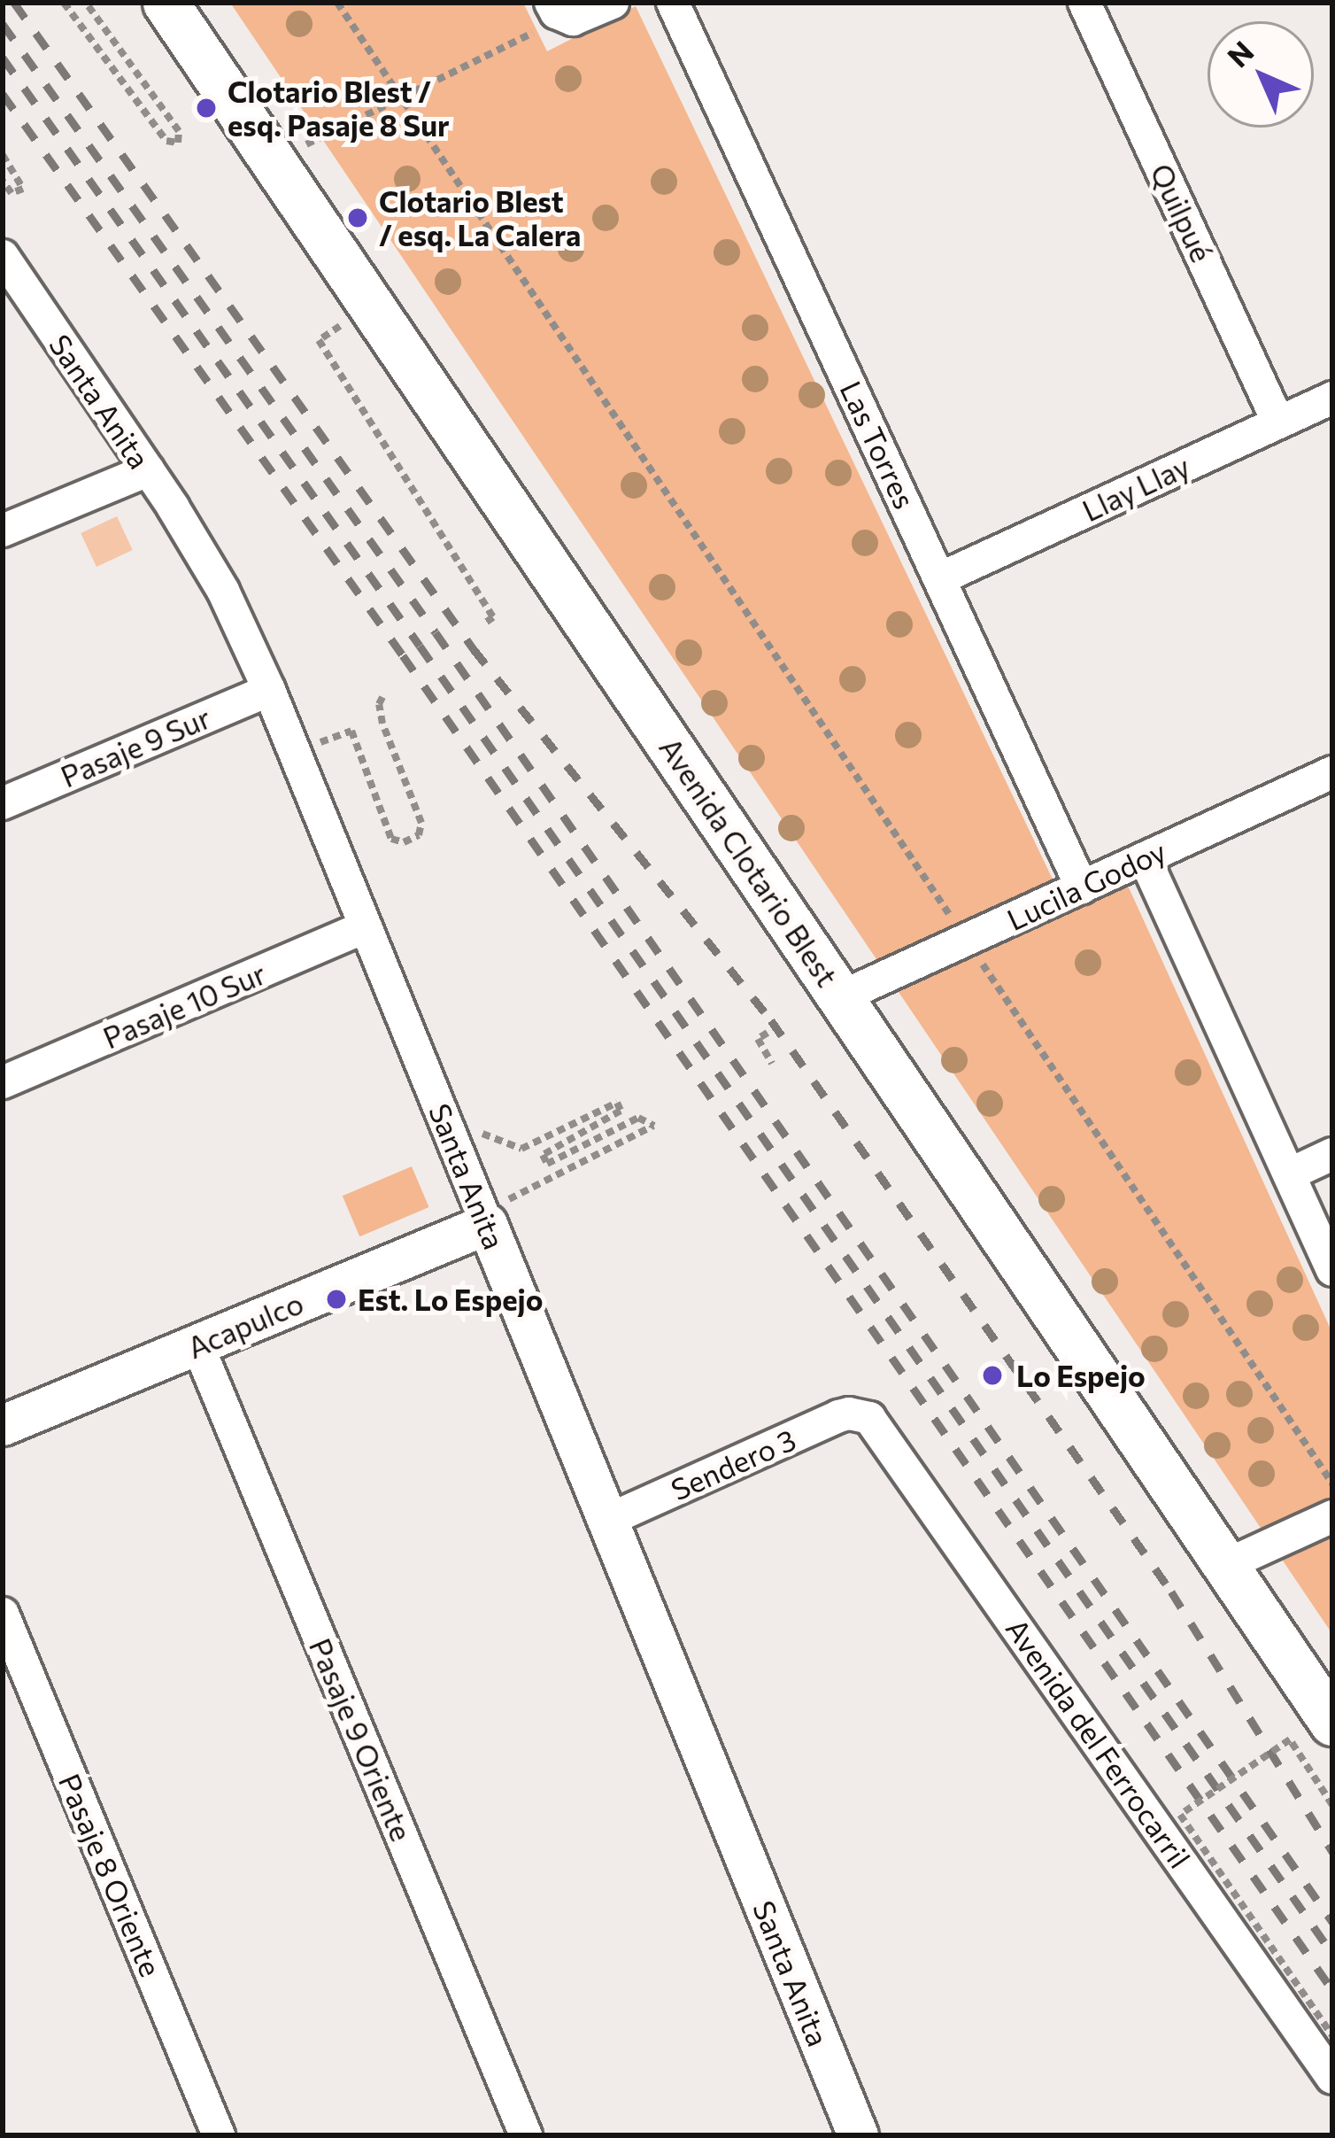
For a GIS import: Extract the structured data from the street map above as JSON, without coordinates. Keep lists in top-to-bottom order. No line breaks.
{"streets":{"main road":["Avenida Clotario Blest"],"street":["Quilpué","Santa Anita","Las Torres","Llay Llay","Pasaje 9 Sur","Lucila Godoy","Pasaje 10 Sur","Acapulco","Sendero 3","Pasaje 9 Oriente","Avenida del Ferrocarril","Pasaje 8 Oriente"]},"crossings":[["Quilpué","Llay Llay"],["Santa Anita","Pasaje 9 Sur"],["Santa Anita","Pasaje 10 Sur"],["Santa Anita","Acapulco"],["Santa Anita","Sendero 3"],["Las Torres","Llay Llay"],["Las Torres","Lucila Godoy"],["Avenida Clotario Blest","Lucila Godoy"],["Acapulco","Pasaje 9 Oriente"],["Sendero 3","Avenida del Ferrocarril"]],"places":["Clotario Blest / esq. Pasaje 8 Sur","Clotario Blest / esq. La Calera","Est. Lo Espejo","Lo Espejo"],"north":"top left"}
